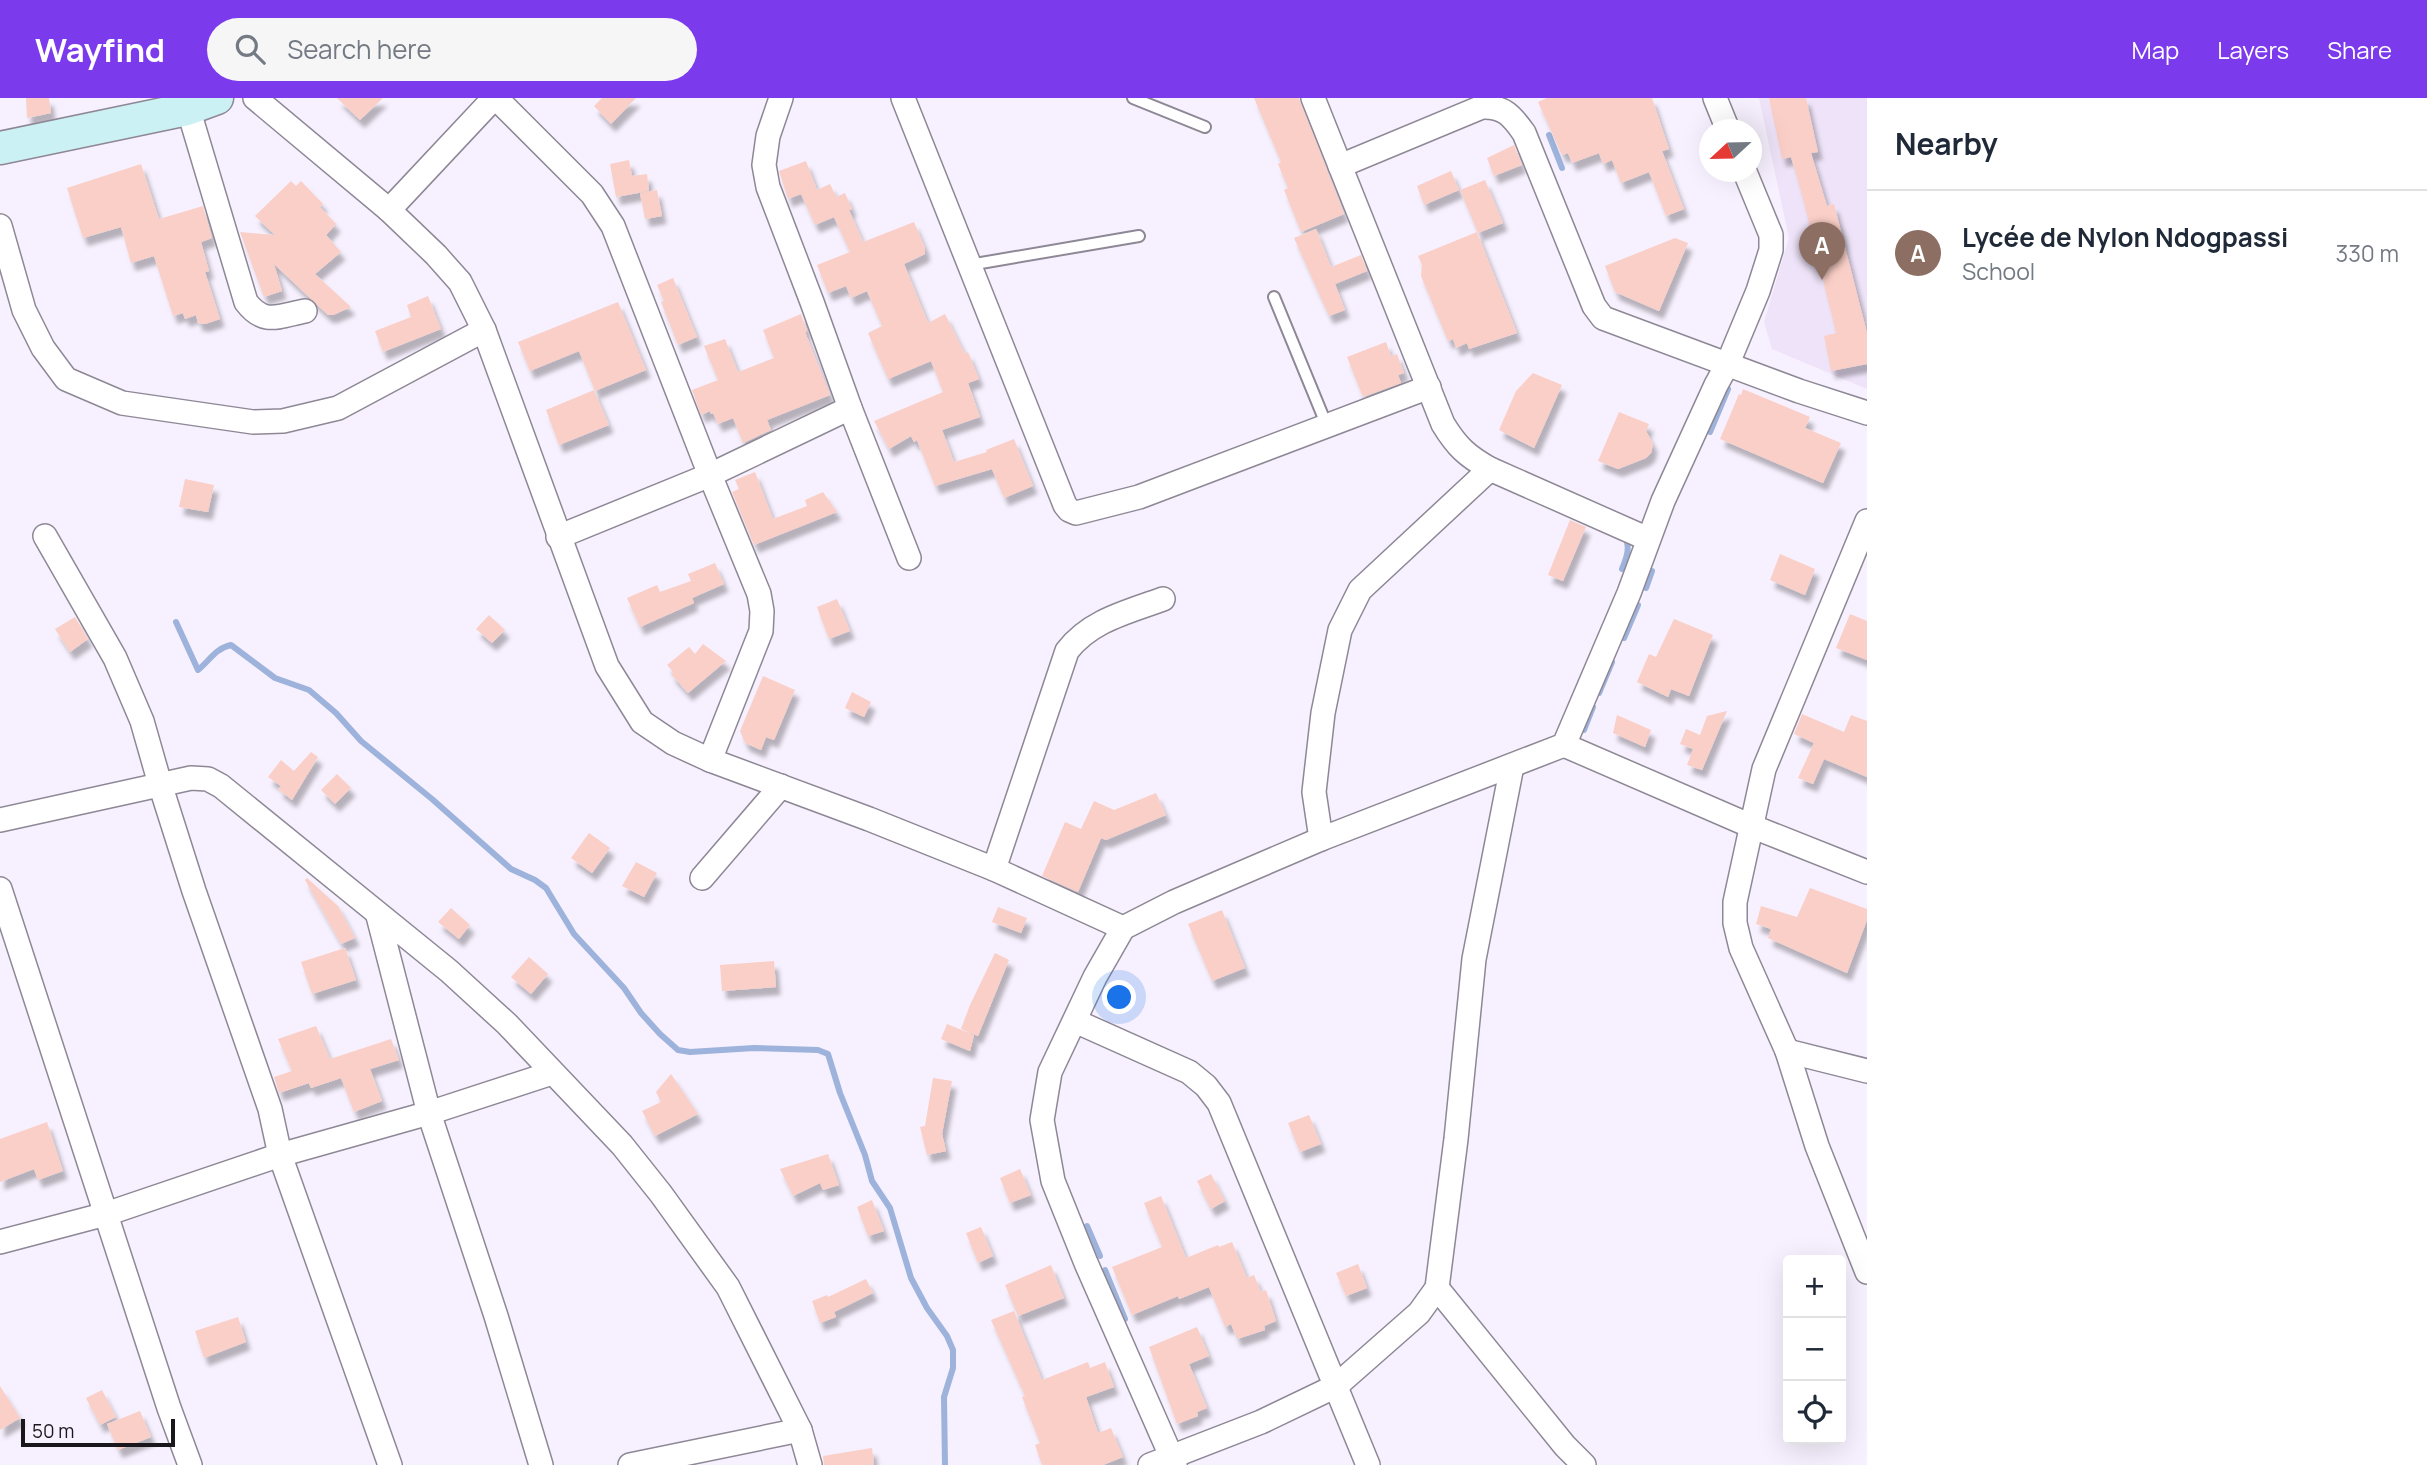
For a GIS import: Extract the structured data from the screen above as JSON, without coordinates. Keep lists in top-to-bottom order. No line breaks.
{"scale_bar":"50 m","north":"left","page":{"header":"Wayfind","search":"Search here","nav":["Map","Layers","Share"],"heading":"Nearby","list":[{"mark":"A","name":"Lycée de Nylon Ndogpassi","note":"School","value":"330 m"}],"pins":"A","map_buttons":["+","−"],"scale":"50 m"}}
